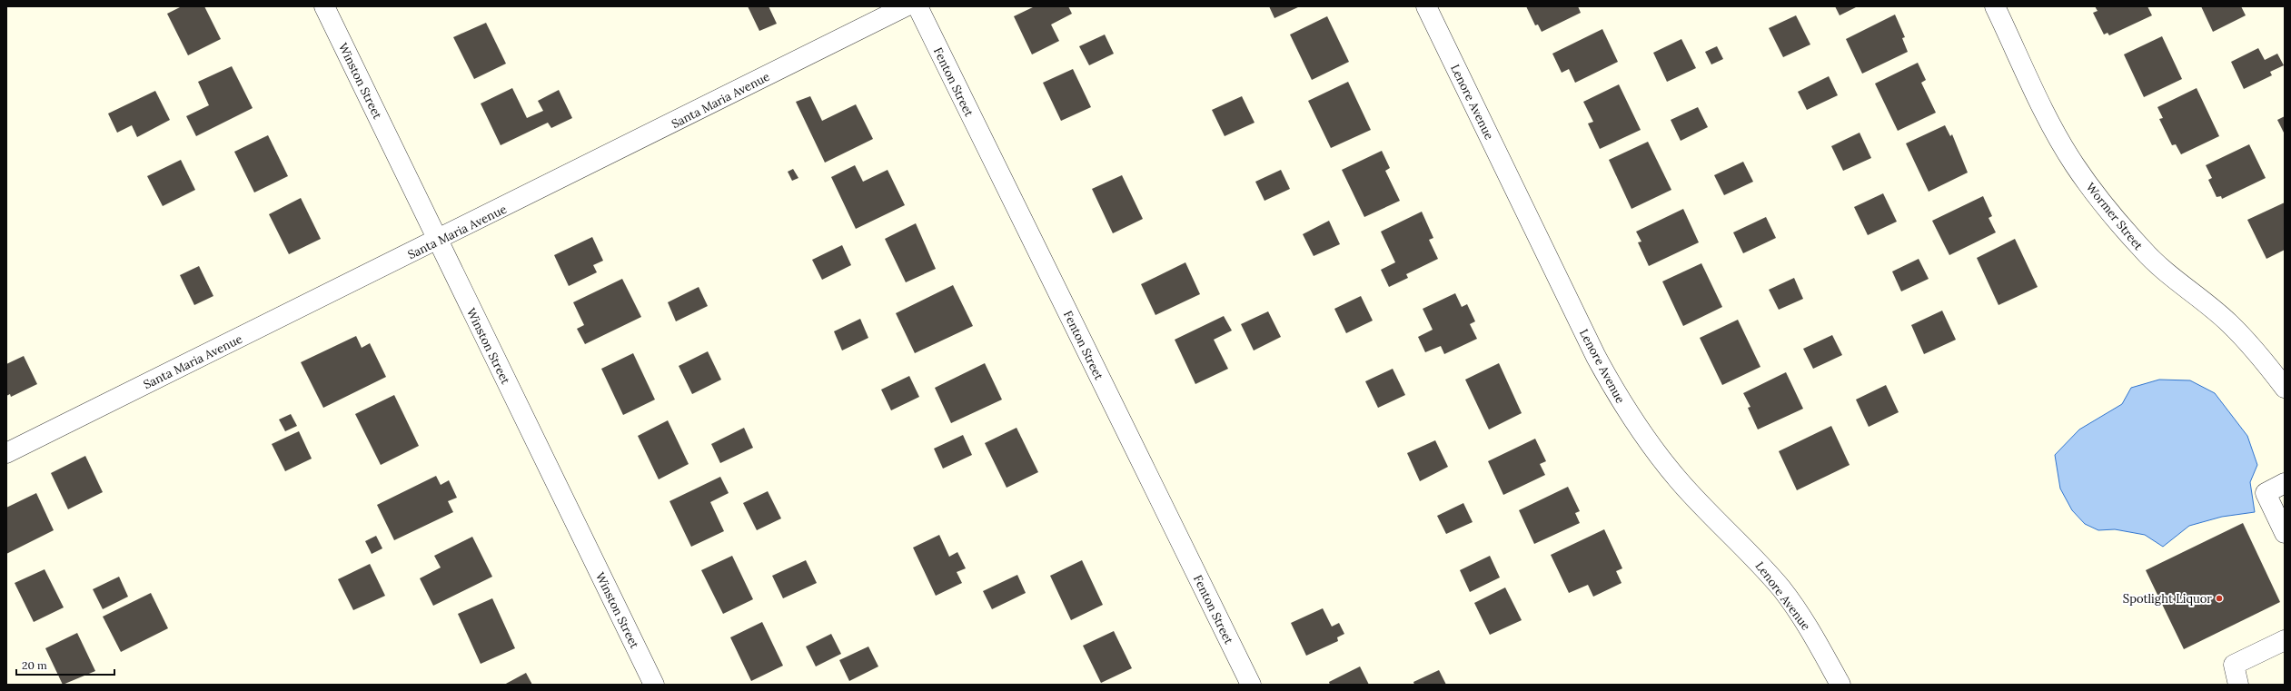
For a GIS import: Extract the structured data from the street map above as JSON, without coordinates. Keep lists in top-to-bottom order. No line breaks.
{"streets":{"street":["Winston Street","Fenton Street","Santa Maria Avenue","Lenore Avenue","Wormer Street"]},"crossings":[["Winston Street","Santa Maria Avenue"]],"places":["Spotlight Liquor"],"scale_bar":"20 m"}
